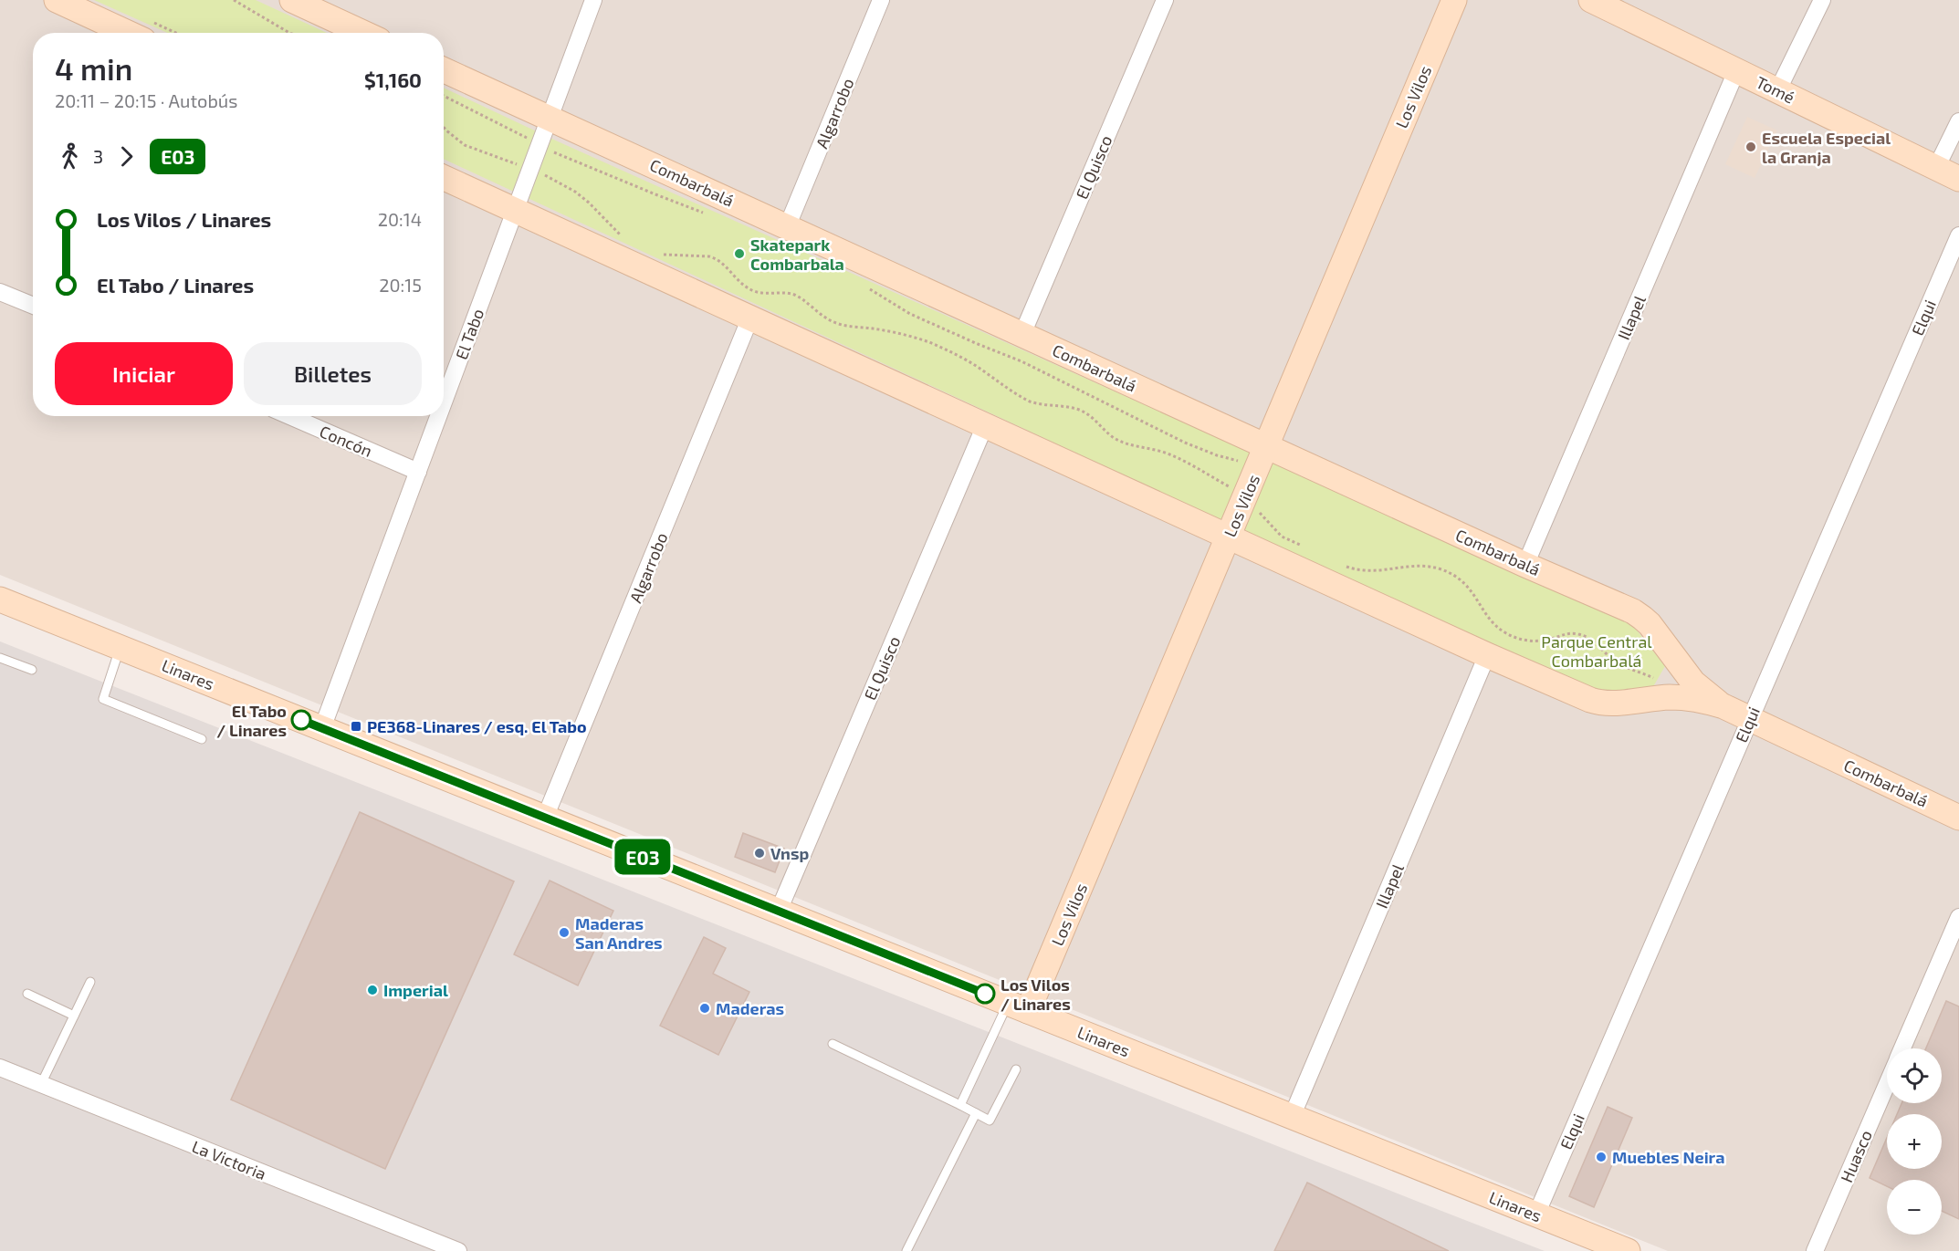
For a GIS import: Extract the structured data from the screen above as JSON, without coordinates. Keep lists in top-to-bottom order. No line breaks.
{"streets":{"main road":["Tomé","Los Vilos","Combarbalá","Linares"],"street":["Algarrobo","El Quisco","Illapel","Elqui","El Tabo","Concón","Huasco","La Victoria"]},"crossings":[["Tomé","Illapel"],["Los Vilos","Combarbalá"],["Los Vilos","Linares"],["Algarrobo","Combarbalá"],["Algarrobo","Linares"],["El Quisco","Combarbalá"],["El Quisco","Linares"],["Combarbalá","Illapel"],["Combarbalá","Elqui"],["Combarbalá","El Tabo"],["Illapel","Linares"],["Elqui","Linares"],["El Tabo","Concón"],["El Tabo","Linares"]],"parks":["Parque Central Combarbalá"],"places":{"other":["Escuela Especial la Granja","Skatepark Combarbala","El Tabo / Linares","Vnsp","Maderas San Andres","Imperial","Los Vilos / Linares","Maderas","Muebles Neira"],"transit":["PE368-Linares / esq. El Tabo"]},"lines":["bus line E03"],"page":{"on_map":"E03","heading":["4 min","20:11 – 20:15 · Autobús","$1,160"],"legs":["3","E03"],"list":[{"name":"Los Vilos / Linares","value":"20:14"},{"name":"El Tabo / Linares","value":"20:15"}],"buttons":["Iniciar","Billetes"],"map_buttons":["+","−"]}}
